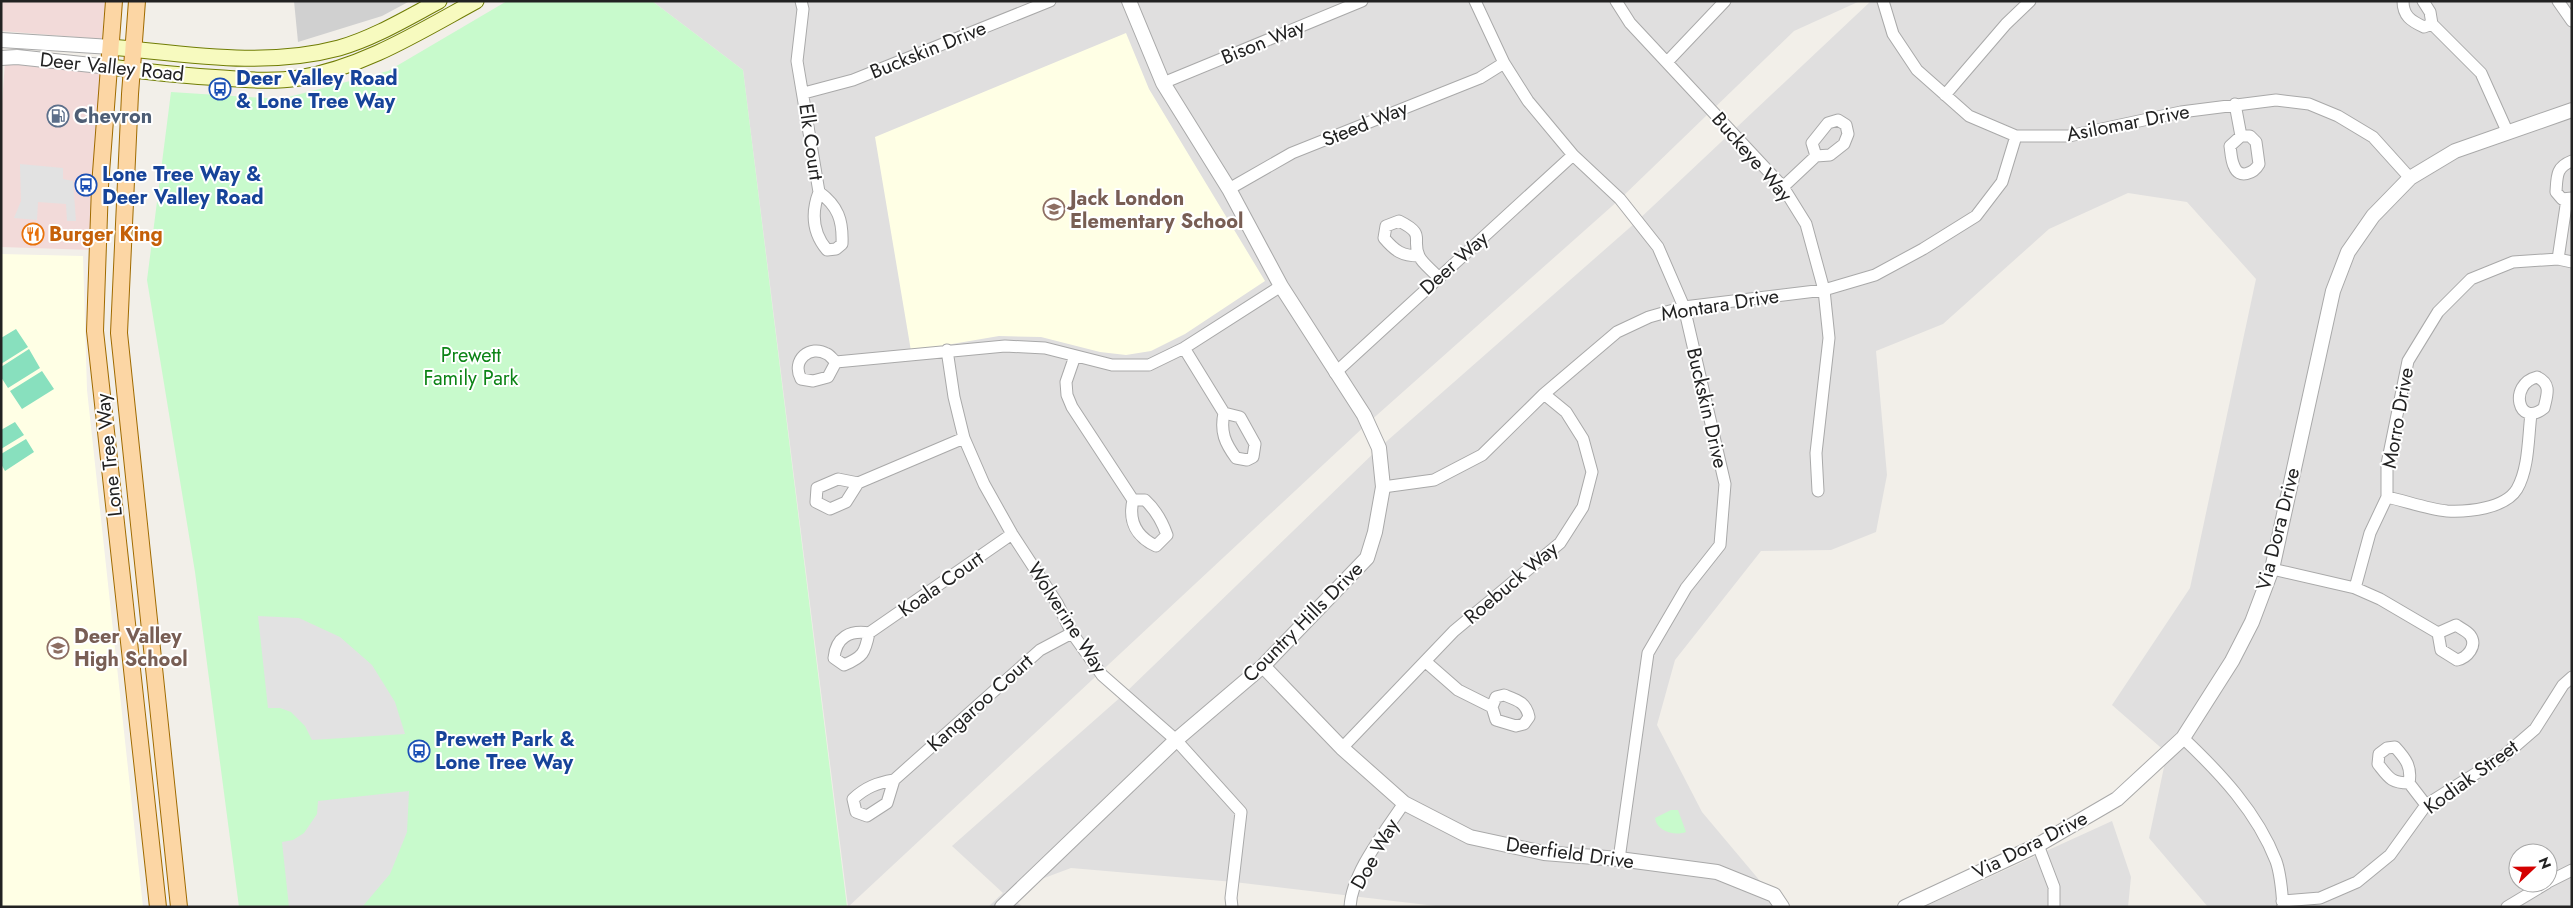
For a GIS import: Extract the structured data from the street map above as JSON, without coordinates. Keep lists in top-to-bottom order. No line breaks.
{"streets":{"main road":["Deer Valley Road","Lone Tree Way"],"street":["Bison Way","Buckskin Drive","Asilomar Drive","Steed Way","Elk Court","Buckeye Way","Deer Way","Montara Drive","Morro Drive","Via Dora Drive","Roebuck Way","Koala Court","Wolverine Way","Country Hills Drive","Kangaroo Court","Kodiak Street","Deerfield Drive","Doe Way"]},"crossings":[["Bison Way","Country Hills Drive"],["Buckskin Drive","Steed Way"],["Buckskin Drive","Elk Court"],["Buckskin Drive","Deer Way"],["Buckskin Drive","Montara Drive"],["Buckskin Drive","Deerfield Drive"],["Deer Valley Road","Lone Tree Way"],["Asilomar Drive","Montara Drive"],["Asilomar Drive","Via Dora Drive"],["Steed Way","Country Hills Drive"],["Buckeye Way","Montara Drive"],["Deer Way","Country Hills Drive"],["Montara Drive","Roebuck Way"],["Montara Drive","Country Hills Drive"],["Roebuck Way","Deerfield Drive"],["Koala Court","Wolverine Way"],["Wolverine Way","Country Hills Drive"],["Wolverine Way","Kangaroo Court"],["Country Hills Drive","Deerfield Drive"],["Deerfield Drive","Doe Way"]],"parks":["Prewett Family Park"],"places":{"bus stop":["Deer Valley Road & Lone Tree Way","Lone Tree Way & Deer Valley Road","Prewett Park & Lone Tree Way"],"fuel station":["Chevron"],"school or university":["Jack London Elementary School","Deer Valley High School"],"restaurant":["Burger King"]},"north":"right"}
